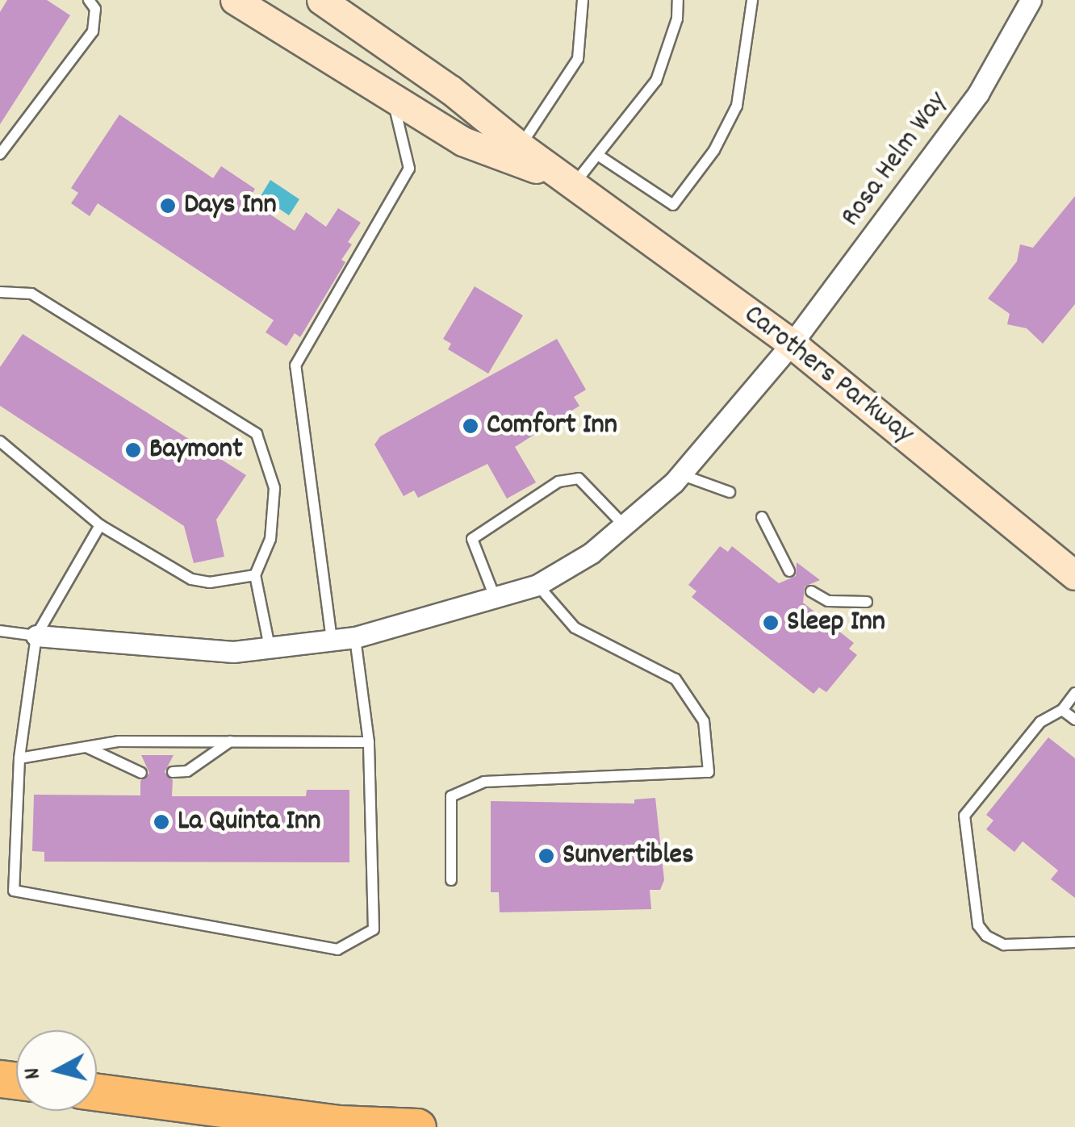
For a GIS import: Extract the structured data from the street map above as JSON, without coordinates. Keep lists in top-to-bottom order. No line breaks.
{"streets":{"main road":["Carothers Parkway"],"street":["Rosa Helm Way"]},"crossings":[["Rosa Helm Way","Carothers Parkway"]],"places":["Days Inn","Comfort Inn","Baymont","Sleep Inn","La Quinta Inn","Sunvertibles"],"north":"left"}
